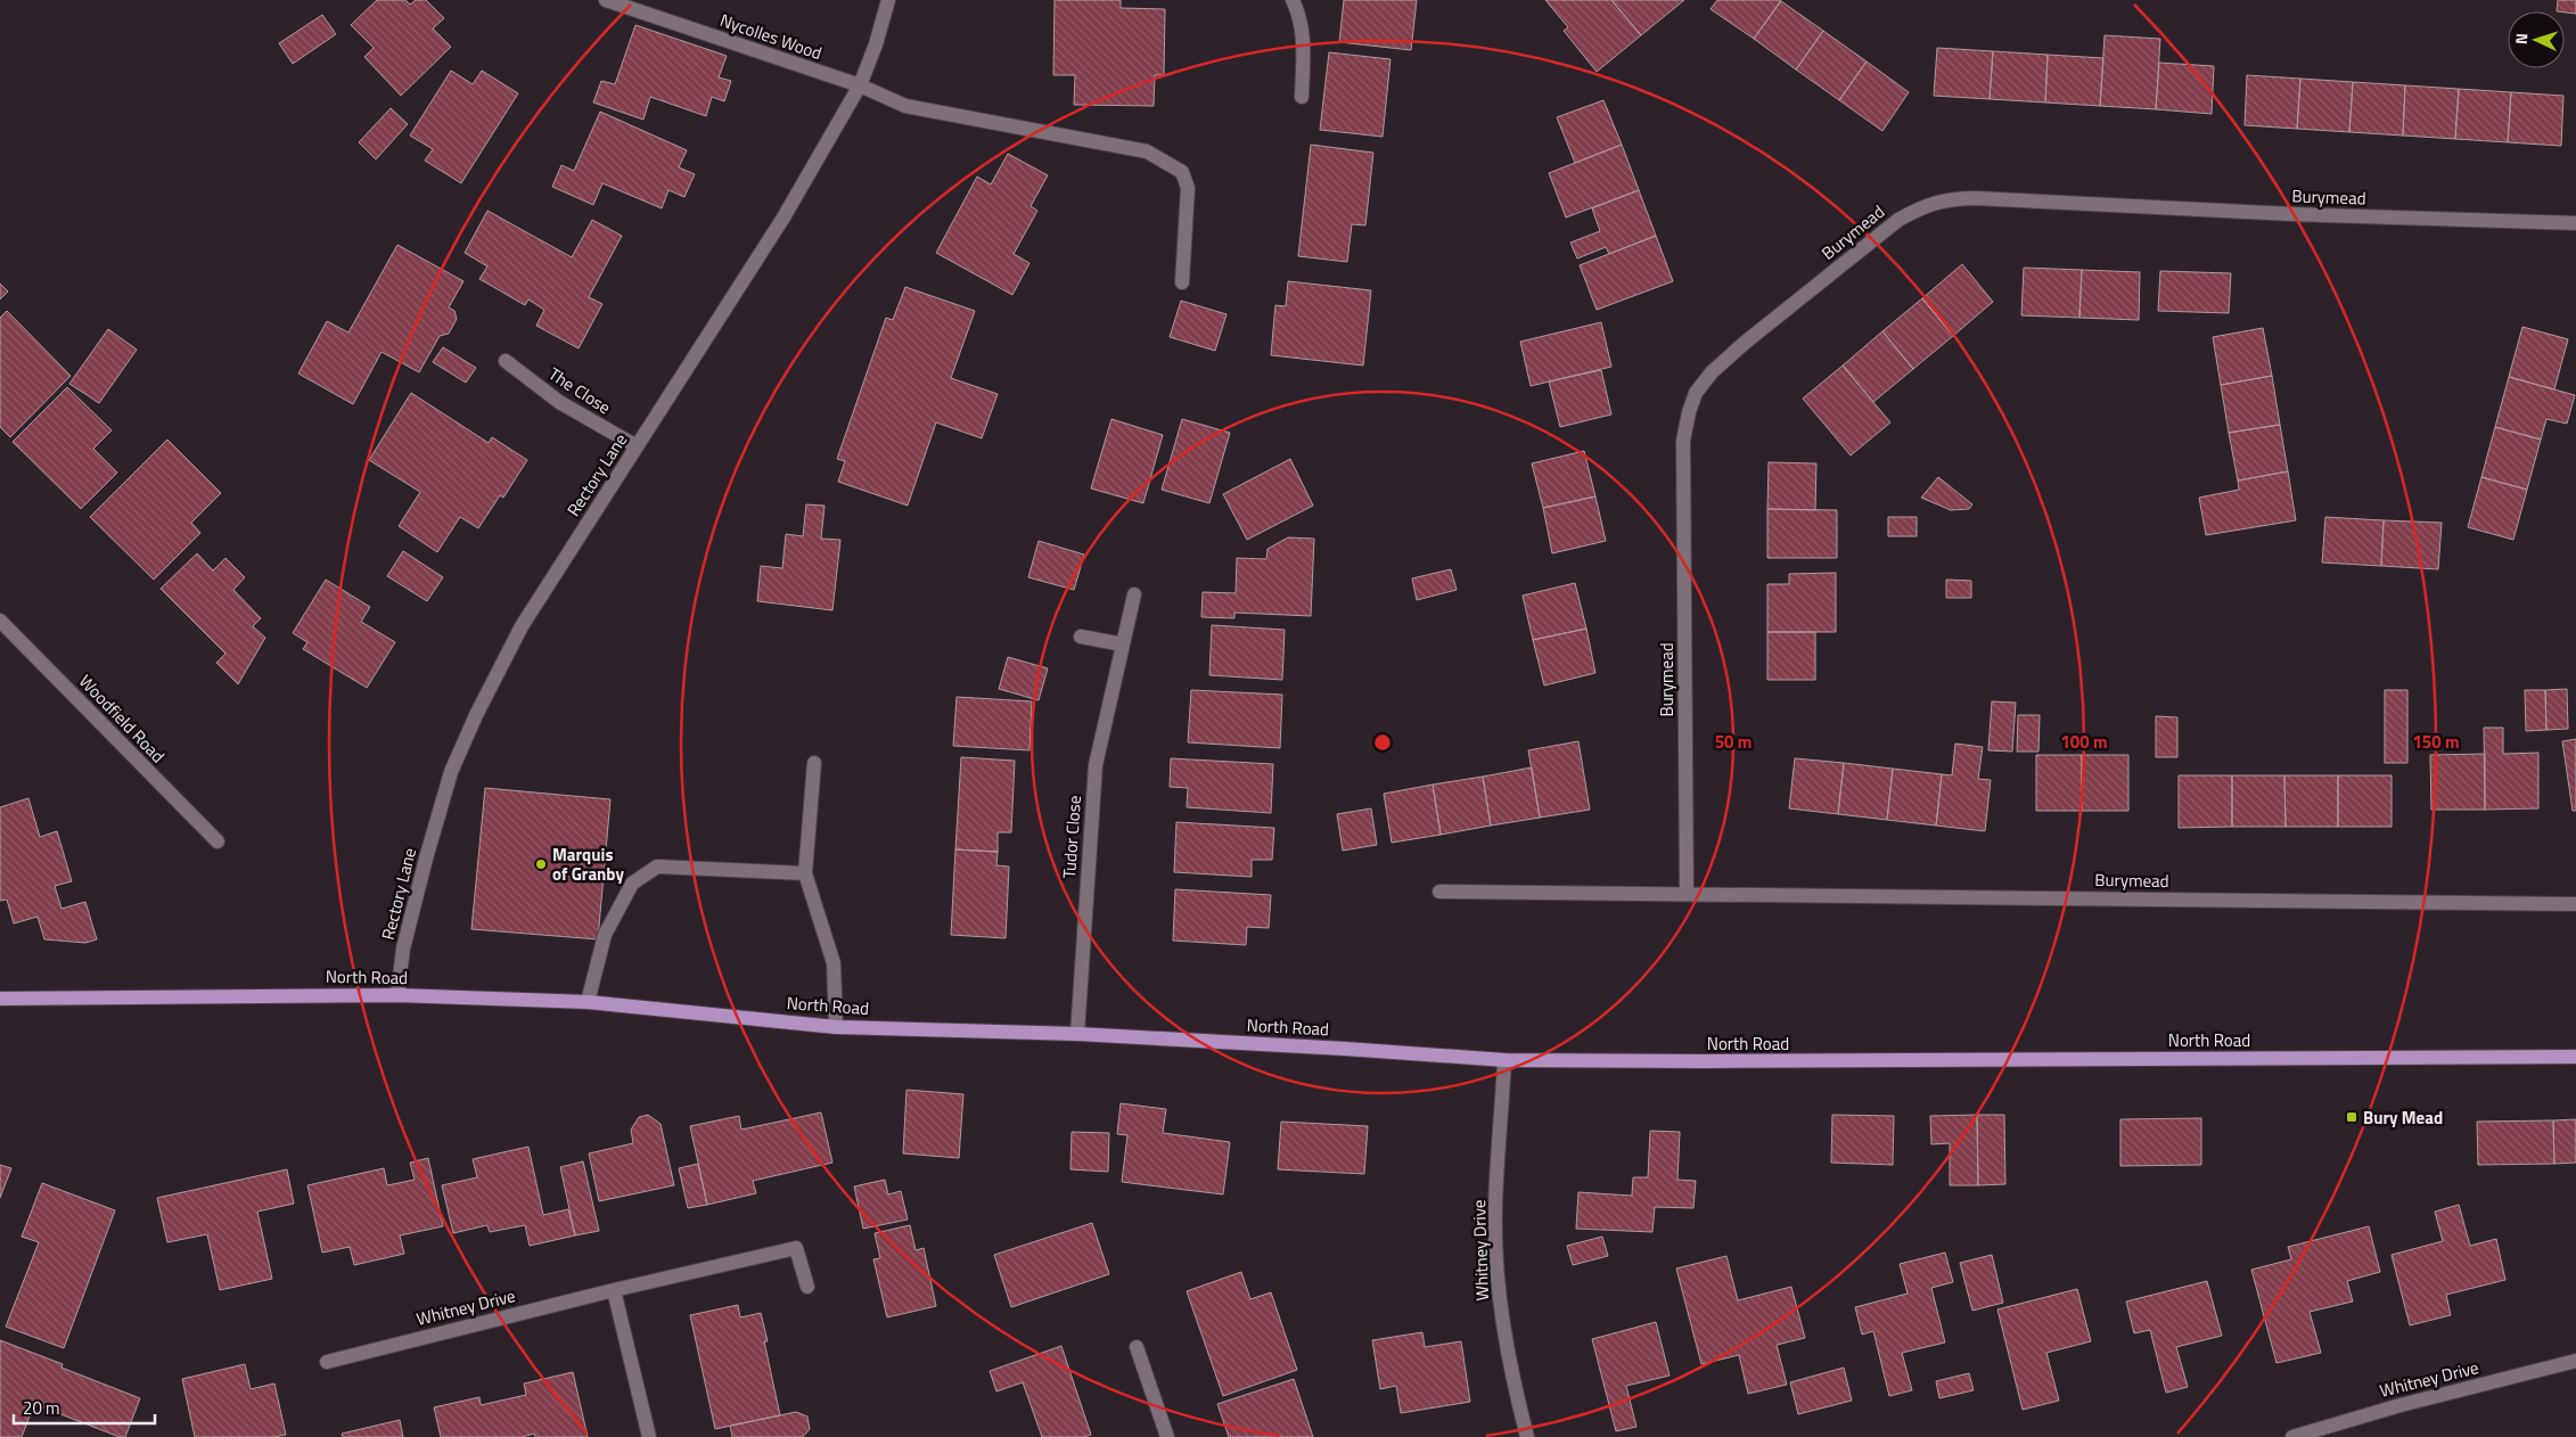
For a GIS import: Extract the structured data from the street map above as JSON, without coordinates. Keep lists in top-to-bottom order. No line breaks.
{"streets":{"main road":["North Road"],"street":["Nycolles Wood","Burymead","The Close","Rectory Lane","Woodfield Road","Tudor Close","Whitney Drive"]},"crossings":[["Nycolles Wood","Rectory Lane"],["The Close","Rectory Lane"],["Rectory Lane","North Road"],["Tudor Close","North Road"],["North Road","Whitney Drive"]],"places":{"other":["Marquis of Granby"],"transit":["Bury Mead"]},"scale_bar":"20 m","north":"left","rings":["50 m","100 m","150 m"]}
